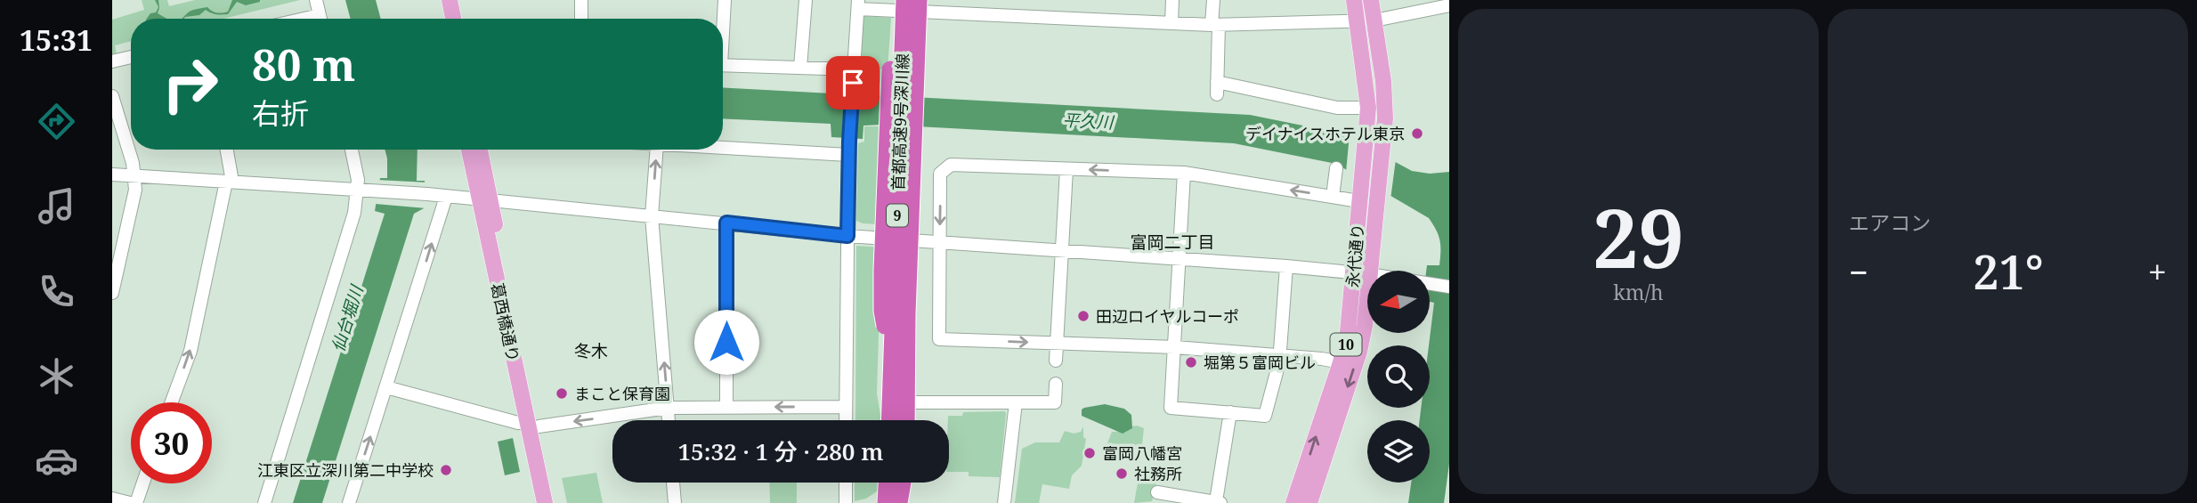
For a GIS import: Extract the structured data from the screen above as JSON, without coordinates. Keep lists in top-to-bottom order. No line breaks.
{"streets":{"highway":["首都高速9号深川線","9"],"main road":["永代通り","葛西橋通り","10"]},"districts":["富岡二丁目","冬木"],"water":["平久川","仙台堀川"],"places":["デイナイスホテル東京","田辺ロイヤルコーポ","堀第５富岡ビル","まこと保育園","富岡八幡宮","江東区立深川第二中学校","社務所"],"north":"left","page":{"tabs":"15:31","tile":[["29","km/h"],"エアコン"],"turn":["80 m","右折"],"heat":["−","21°","+"],"limit":"30","trip":"15:32 · 1 分 · 280 m"}}
